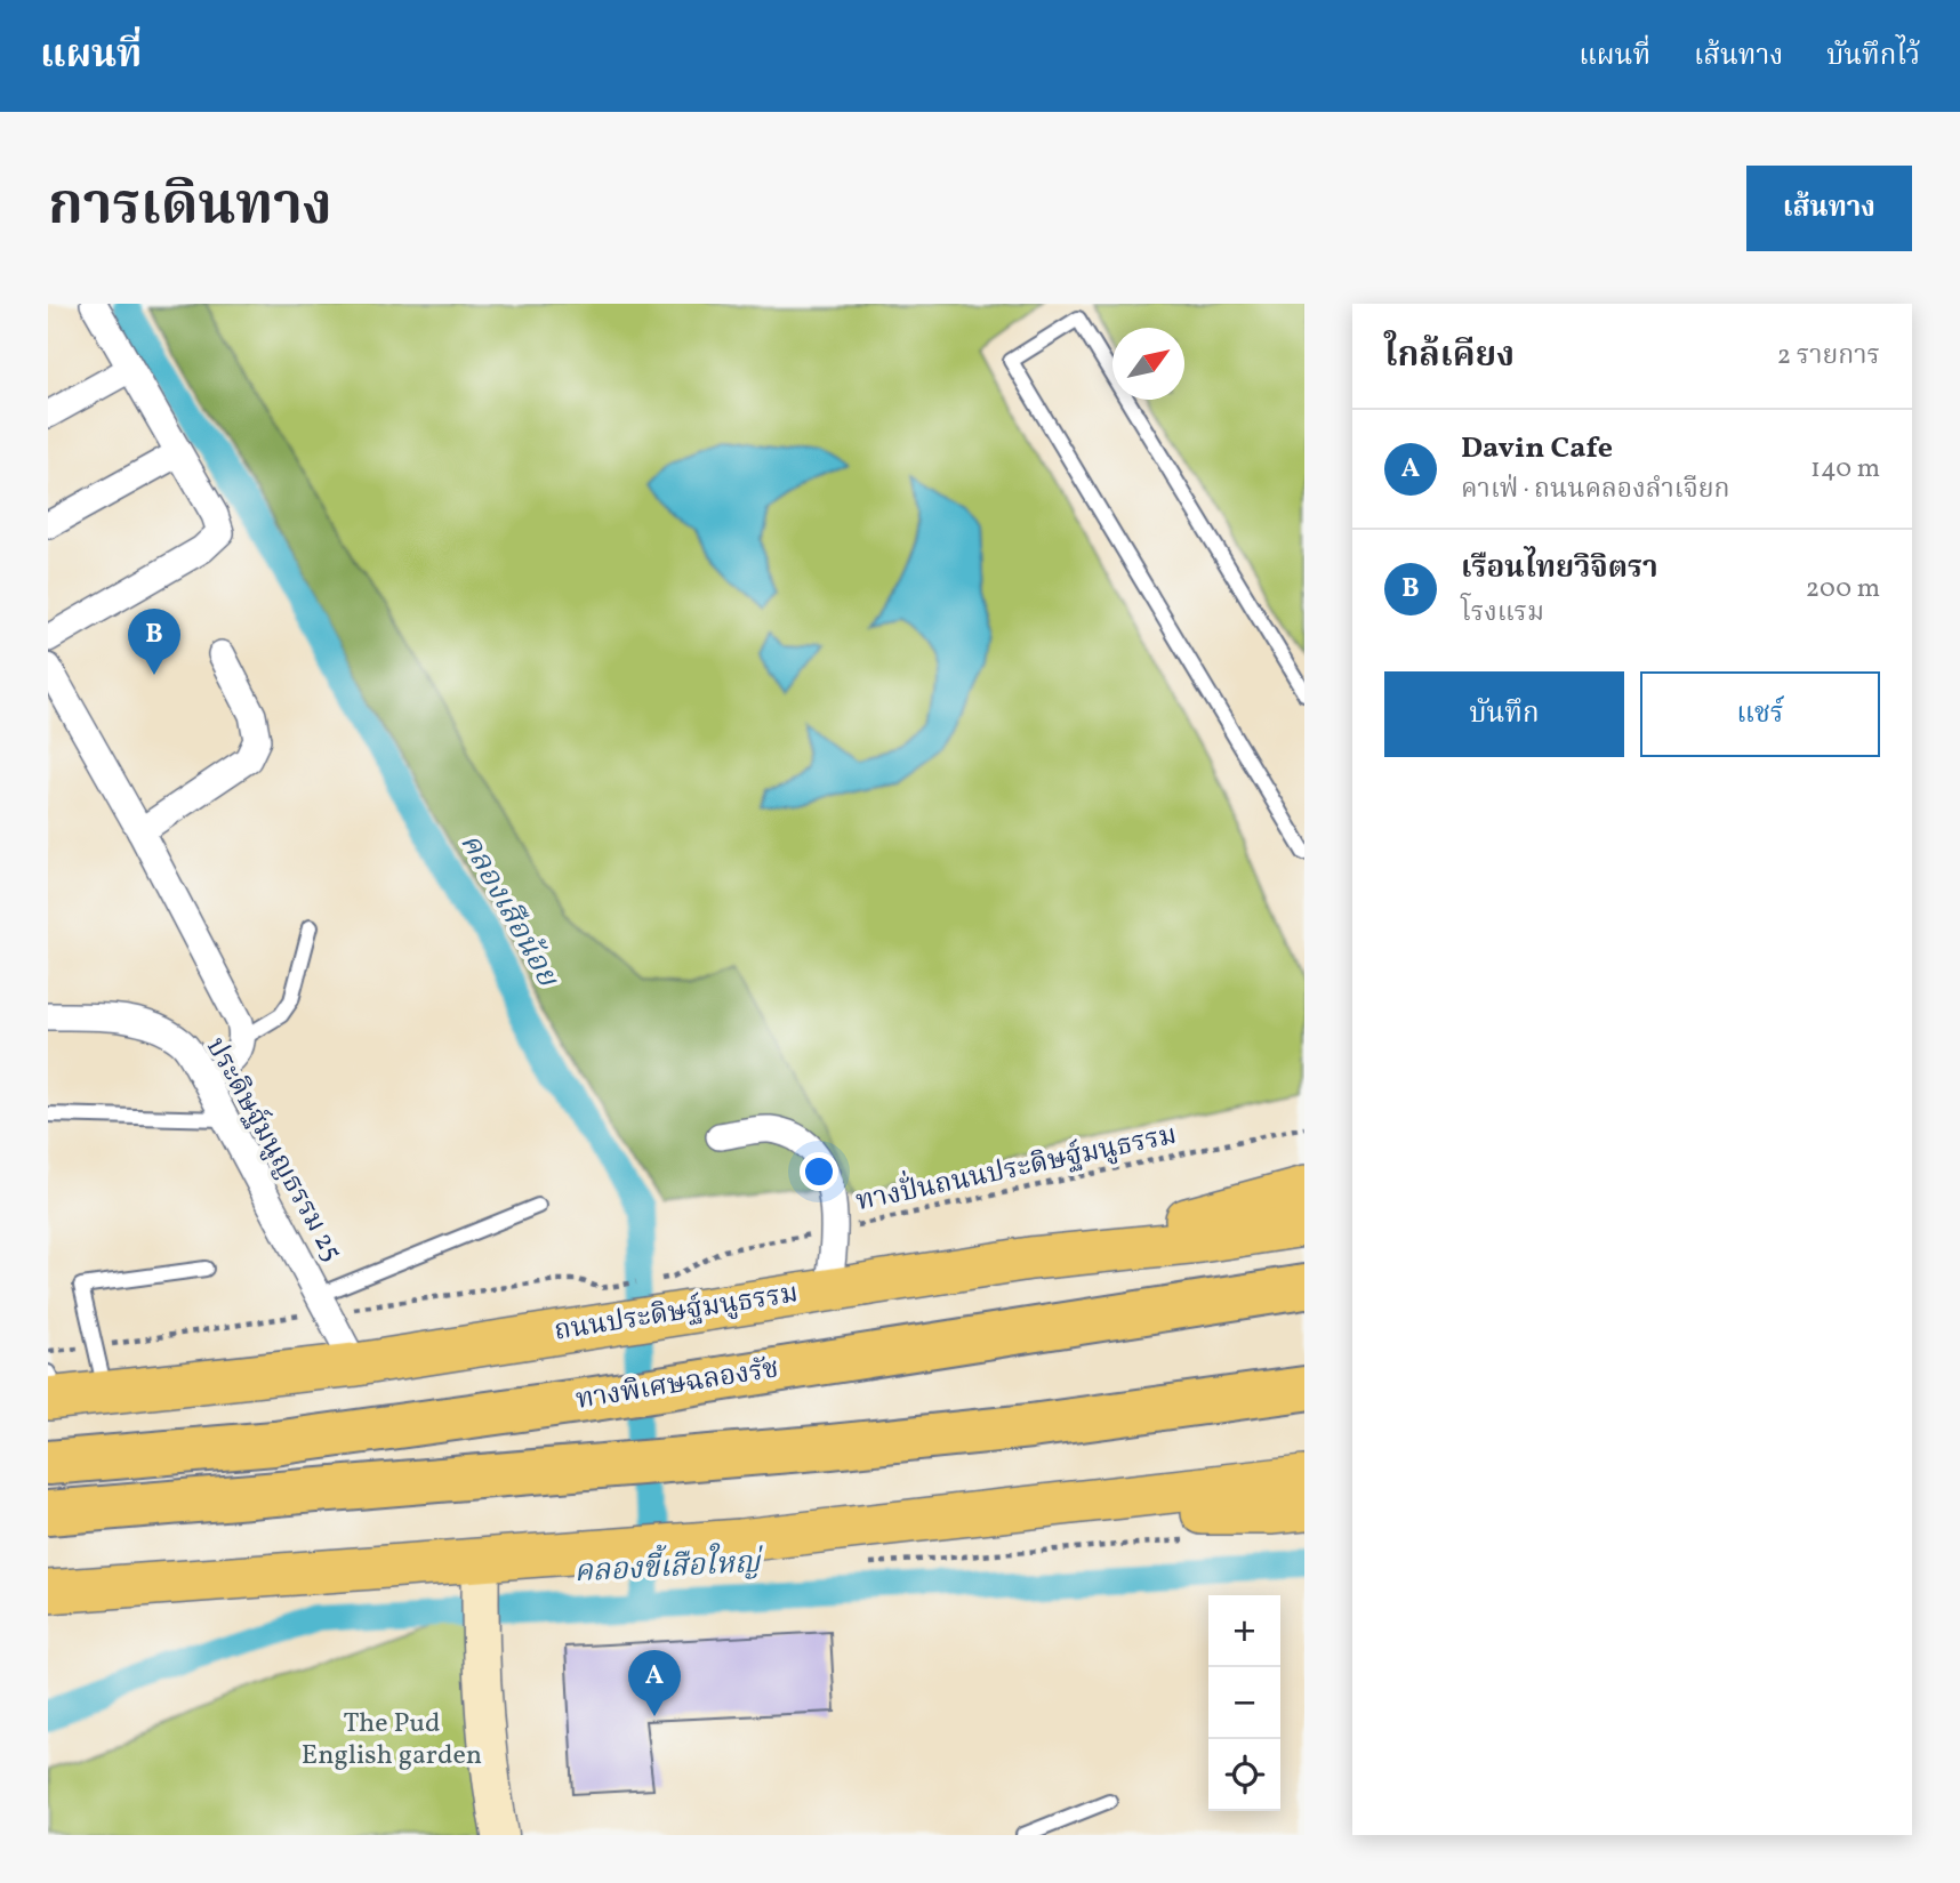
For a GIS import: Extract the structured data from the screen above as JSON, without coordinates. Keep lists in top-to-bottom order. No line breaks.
{"streets":{"highway":["ทางพิเศษฉลองรัช"],"main road":["ถนนประดิษฐ์มนูธรรม"],"street":["ประดิษฐ์มนูญธรรม 25"],"path":["ทางปั่นถนนประดิษฐ์มนูธรรม"]},"crossings":[["ประดิษฐ์มนูญธรรม 25","ถนนประดิษฐ์มนูธรรม"],["ทางปั่นถนนประดิษฐ์มนูธรรม","ถนนประดิษฐ์มนูธรรม"]],"water":["คลองเสือน้อย","คลองขี้เสือใหญ่"],"parks":["The Pud English garden"],"north":"top right","page":{"header":"แผนที่","nav":["แผนที่","เส้นทาง","บันทึกไว้"],"title":"การเดินทาง","buttons":["เส้นทาง",["บันทึก","แชร์"]],"heading":["ใกล้เคียง","2 รายการ"],"list":[{"mark":"A","name":"Davin Cafe","note":"คาเฟ่ · ถนนคลองลำเจียก","value":"140 m"},{"mark":"B","name":"เรือนไทยวิจิตรา","note":"โรงแรม","value":"200 m"}],"pins":["B","A"],"map_buttons":["+","−"]}}
